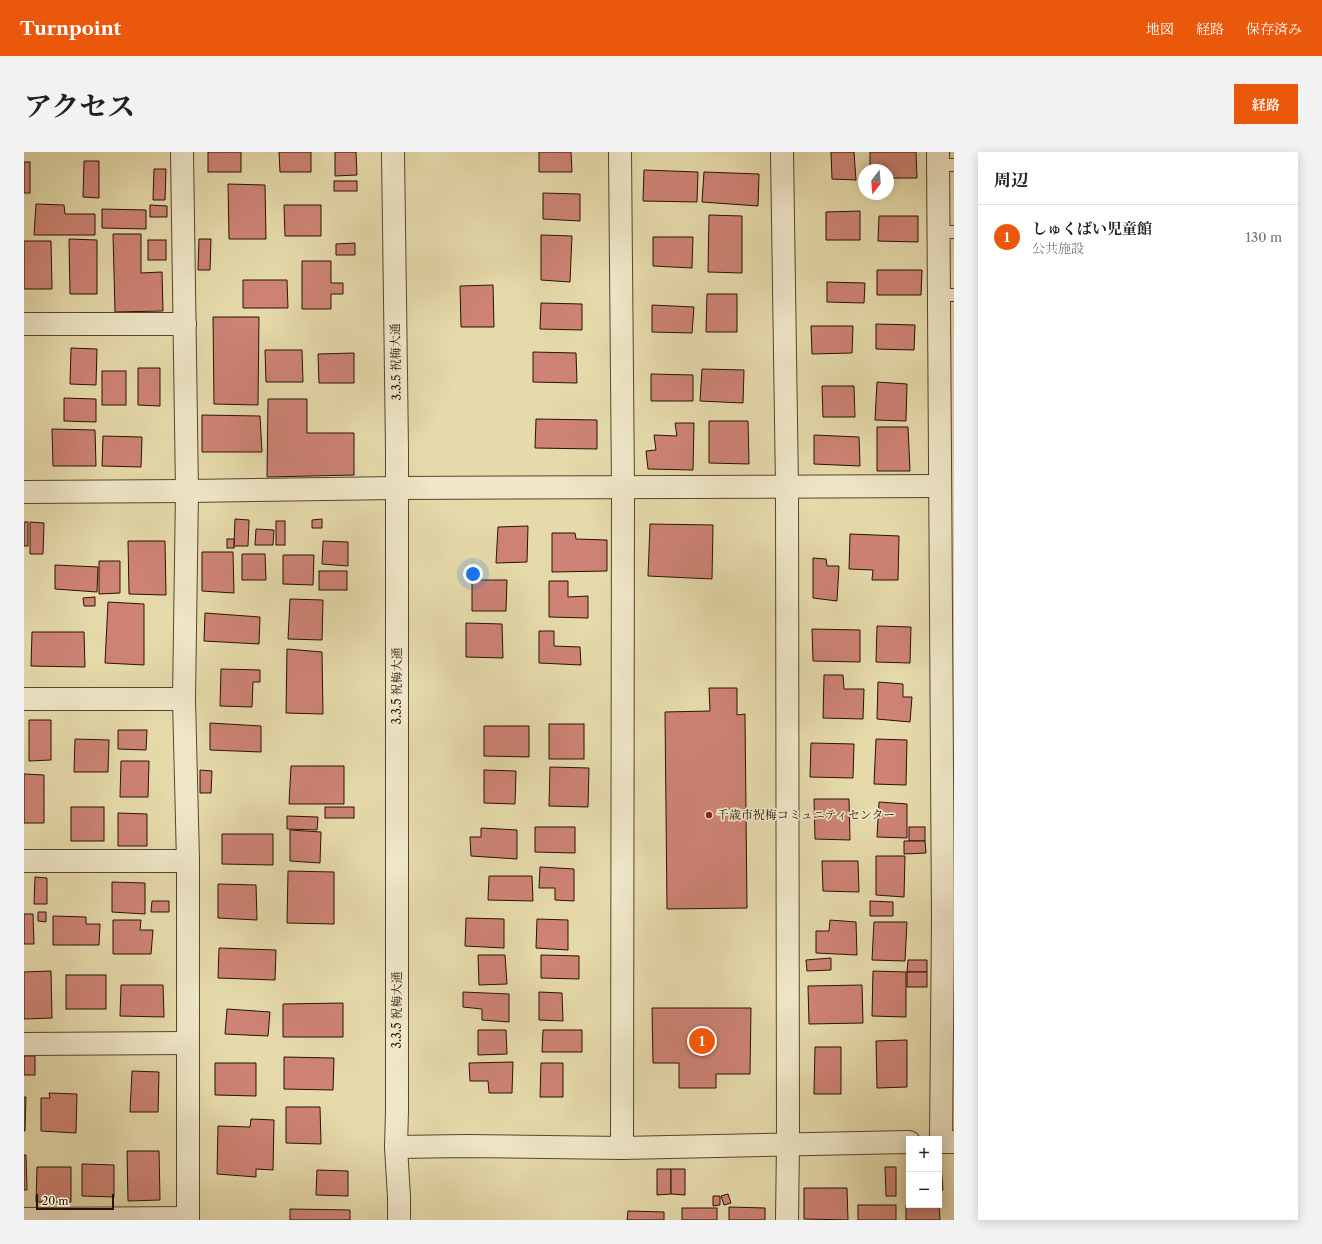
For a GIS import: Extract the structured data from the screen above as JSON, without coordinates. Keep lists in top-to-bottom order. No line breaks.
{"streets":{"street":["3.3.5 祝梅大通"]},"places":["千歳市祝梅コミュニティセンター"],"scale_bar":"20 m","north":"bottom","page":{"header":"Turnpoint","nav":["地図","経路","保存済み"],"title":"アクセス","buttons":"経路","heading":"周辺","list":[{"mark":"1","name":"しゅくばい児童館","note":"公共施設","value":"130 m"}],"pins":"1","map_buttons":["+","−"],"scale":"20 m"}}
